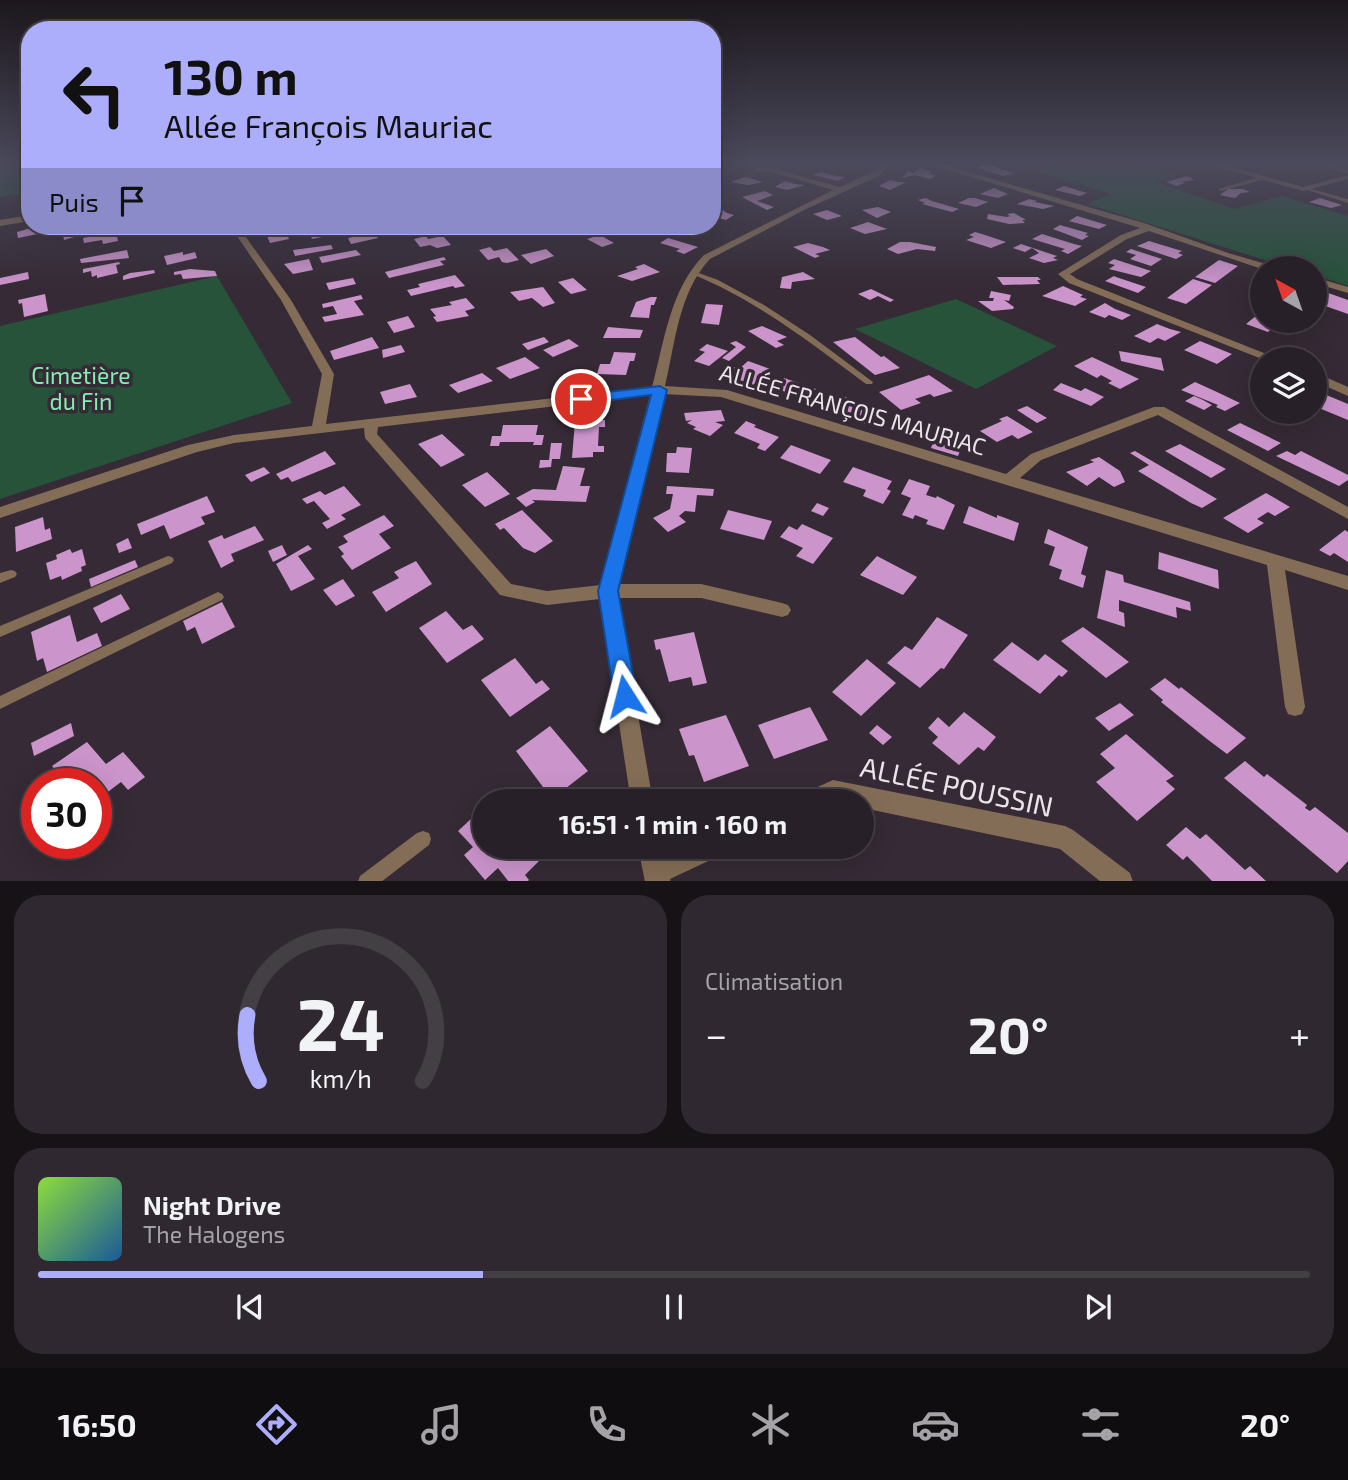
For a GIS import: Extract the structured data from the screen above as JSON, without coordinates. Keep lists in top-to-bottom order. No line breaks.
{"streets":{"street":["ALLÉE FRANÇOIS MAURIAC","ALLÉE POUSSIN"]},"parks":["Cimetière du Fin"],"north":"top left","page":{"turn":["130 m","Allée François Mauriac"],"then":"Puis","limit":"30","trip":"16:51 · 1 min · 160 m","tile":"Climatisation","heat":["−","20°","+"],"song":["Night Drive","The Halogens"],"tabs":["16:50","20°"],"gauge":["24","km/h"]}}
